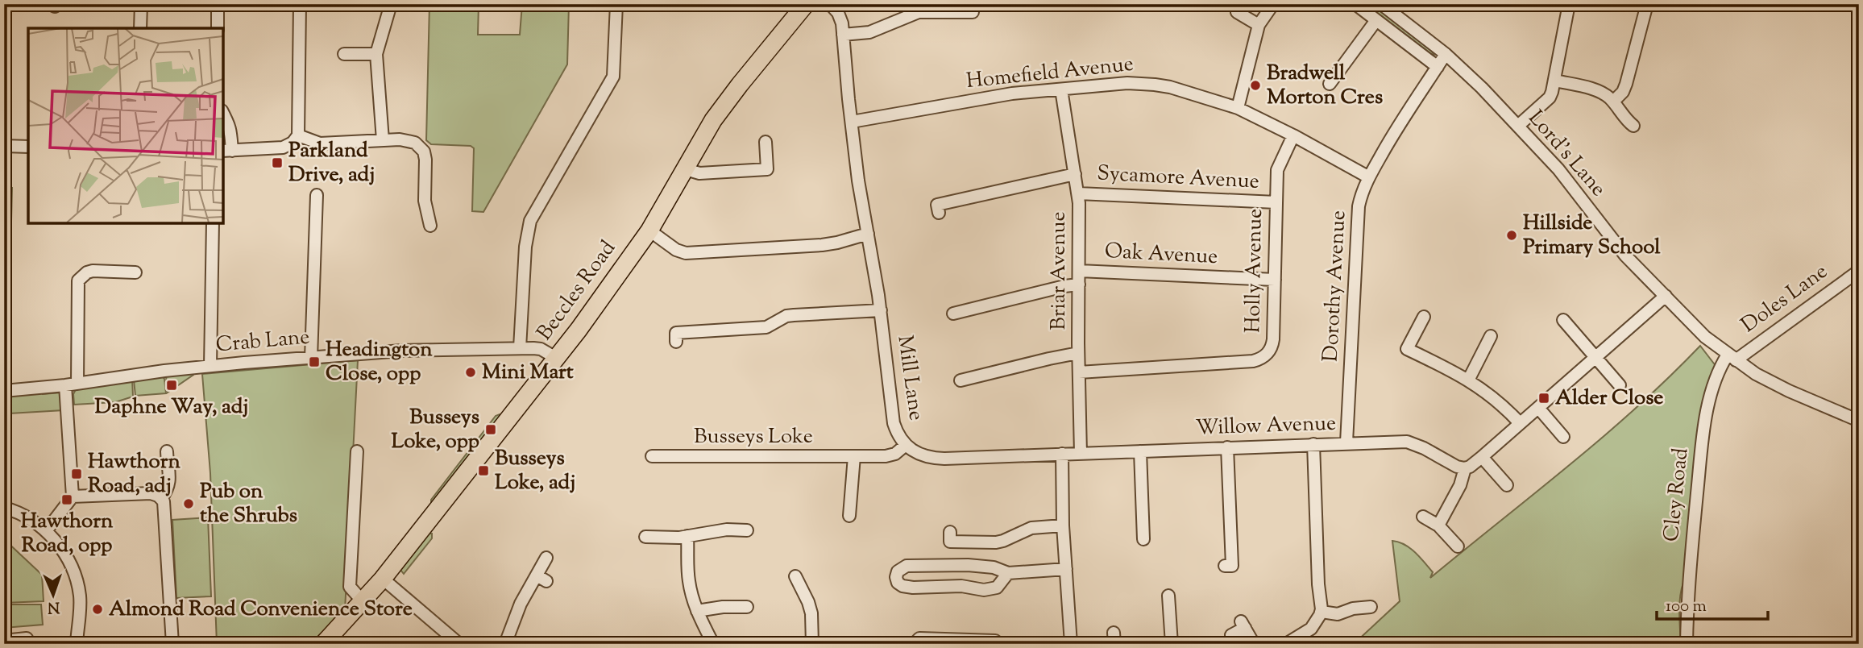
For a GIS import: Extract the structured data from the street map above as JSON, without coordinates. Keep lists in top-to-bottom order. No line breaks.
{"streets":{"highway":["Beccles Road"],"street":["Homefield Avenue","Lord's Lane","Sycamore Avenue","Oak Avenue","Briar Avenue","Holly Avenue","Dorothy Avenue","Doles Lane","Crab Lane","Mill Lane","Willow Avenue","Busseys Loke","Cley Road"]},"crossings":[["Homefield Avenue","Briar Avenue"],["Homefield Avenue","Holly Avenue"],["Homefield Avenue","Dorothy Avenue"],["Homefield Avenue","Mill Lane"],["Lord's Lane","Dorothy Avenue"],["Lord's Lane","Doles Lane"],["Lord's Lane","Cley Road"],["Sycamore Avenue","Briar Avenue"],["Sycamore Avenue","Holly Avenue"],["Oak Avenue","Briar Avenue"],["Oak Avenue","Holly Avenue"],["Briar Avenue","Holly Avenue"],["Briar Avenue","Willow Avenue"],["Dorothy Avenue","Willow Avenue"],["Beccles Road","Crab Lane"],["Doles Lane","Cley Road"],["Mill Lane","Willow Avenue"],["Mill Lane","Busseys Loke"]],"places":{"other":["Bradwell Morton Cres","Hillside Primary School","Mini Mart","Pub on the Shrubs","Almond Road Convenience Store"],"transit":["Parkland Drive, adj","Headington Close, opp","Daphne Way, adj","Alder Close","Busseys Loke, opp","Busseys Loke, adj","Hawthorn Road, adj","Hawthorn Road, opp"]},"scale_bar":"100 m","north":"bottom"}
